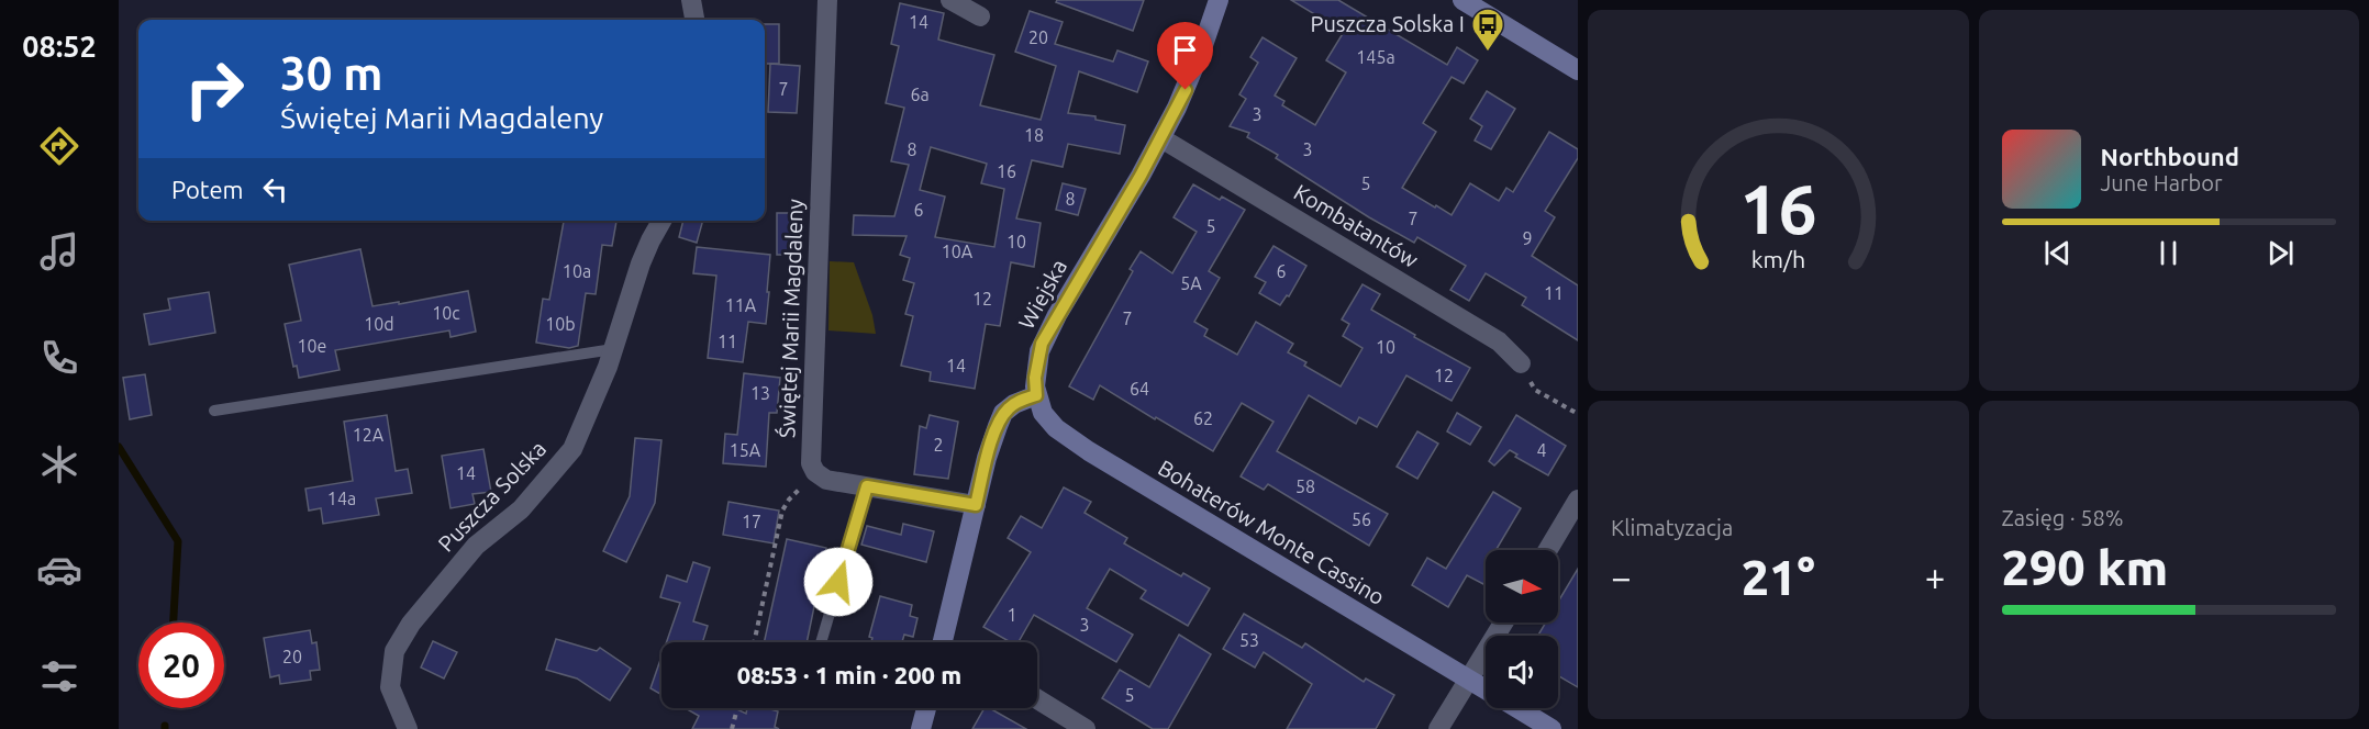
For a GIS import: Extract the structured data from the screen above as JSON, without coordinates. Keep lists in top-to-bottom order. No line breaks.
{"streets":{"street":["Kombatantów","Wiejska","Świętej Marii Magdaleny","Puszcza Solska","Bohaterów Monte Cassino"]},"crossings":[["Kombatantów","Wiejska"],["Wiejska","Bohaterów Monte Cassino"]],"places":{"bus stop":["Puszcza Solska I"]},"house_numbers":["14","20","145a","7","6a","3","18","8","3","16","5","8","6","7","5","9","10","10A","10a","6","5A","11","12","11A","10c","7","10d","10b","11","10e","10","14","12","64","13","62","12A","2","15A","4","14","58","14a","56","17","1","3","53","20","5"],"north":"right","page":{"tabs":"08:52","turn":["30 m","Świętej Marii Magdaleny"],"song":["Northbound","June Harbor"],"then":"Potem","tile":["Klimatyzacja",["Zasięg · 58%","290 km"]],"heat":["−","21°","+"],"limit":"20","trip":"08:53 · 1 min · 200 m","gauge":["16","km/h"]}}
